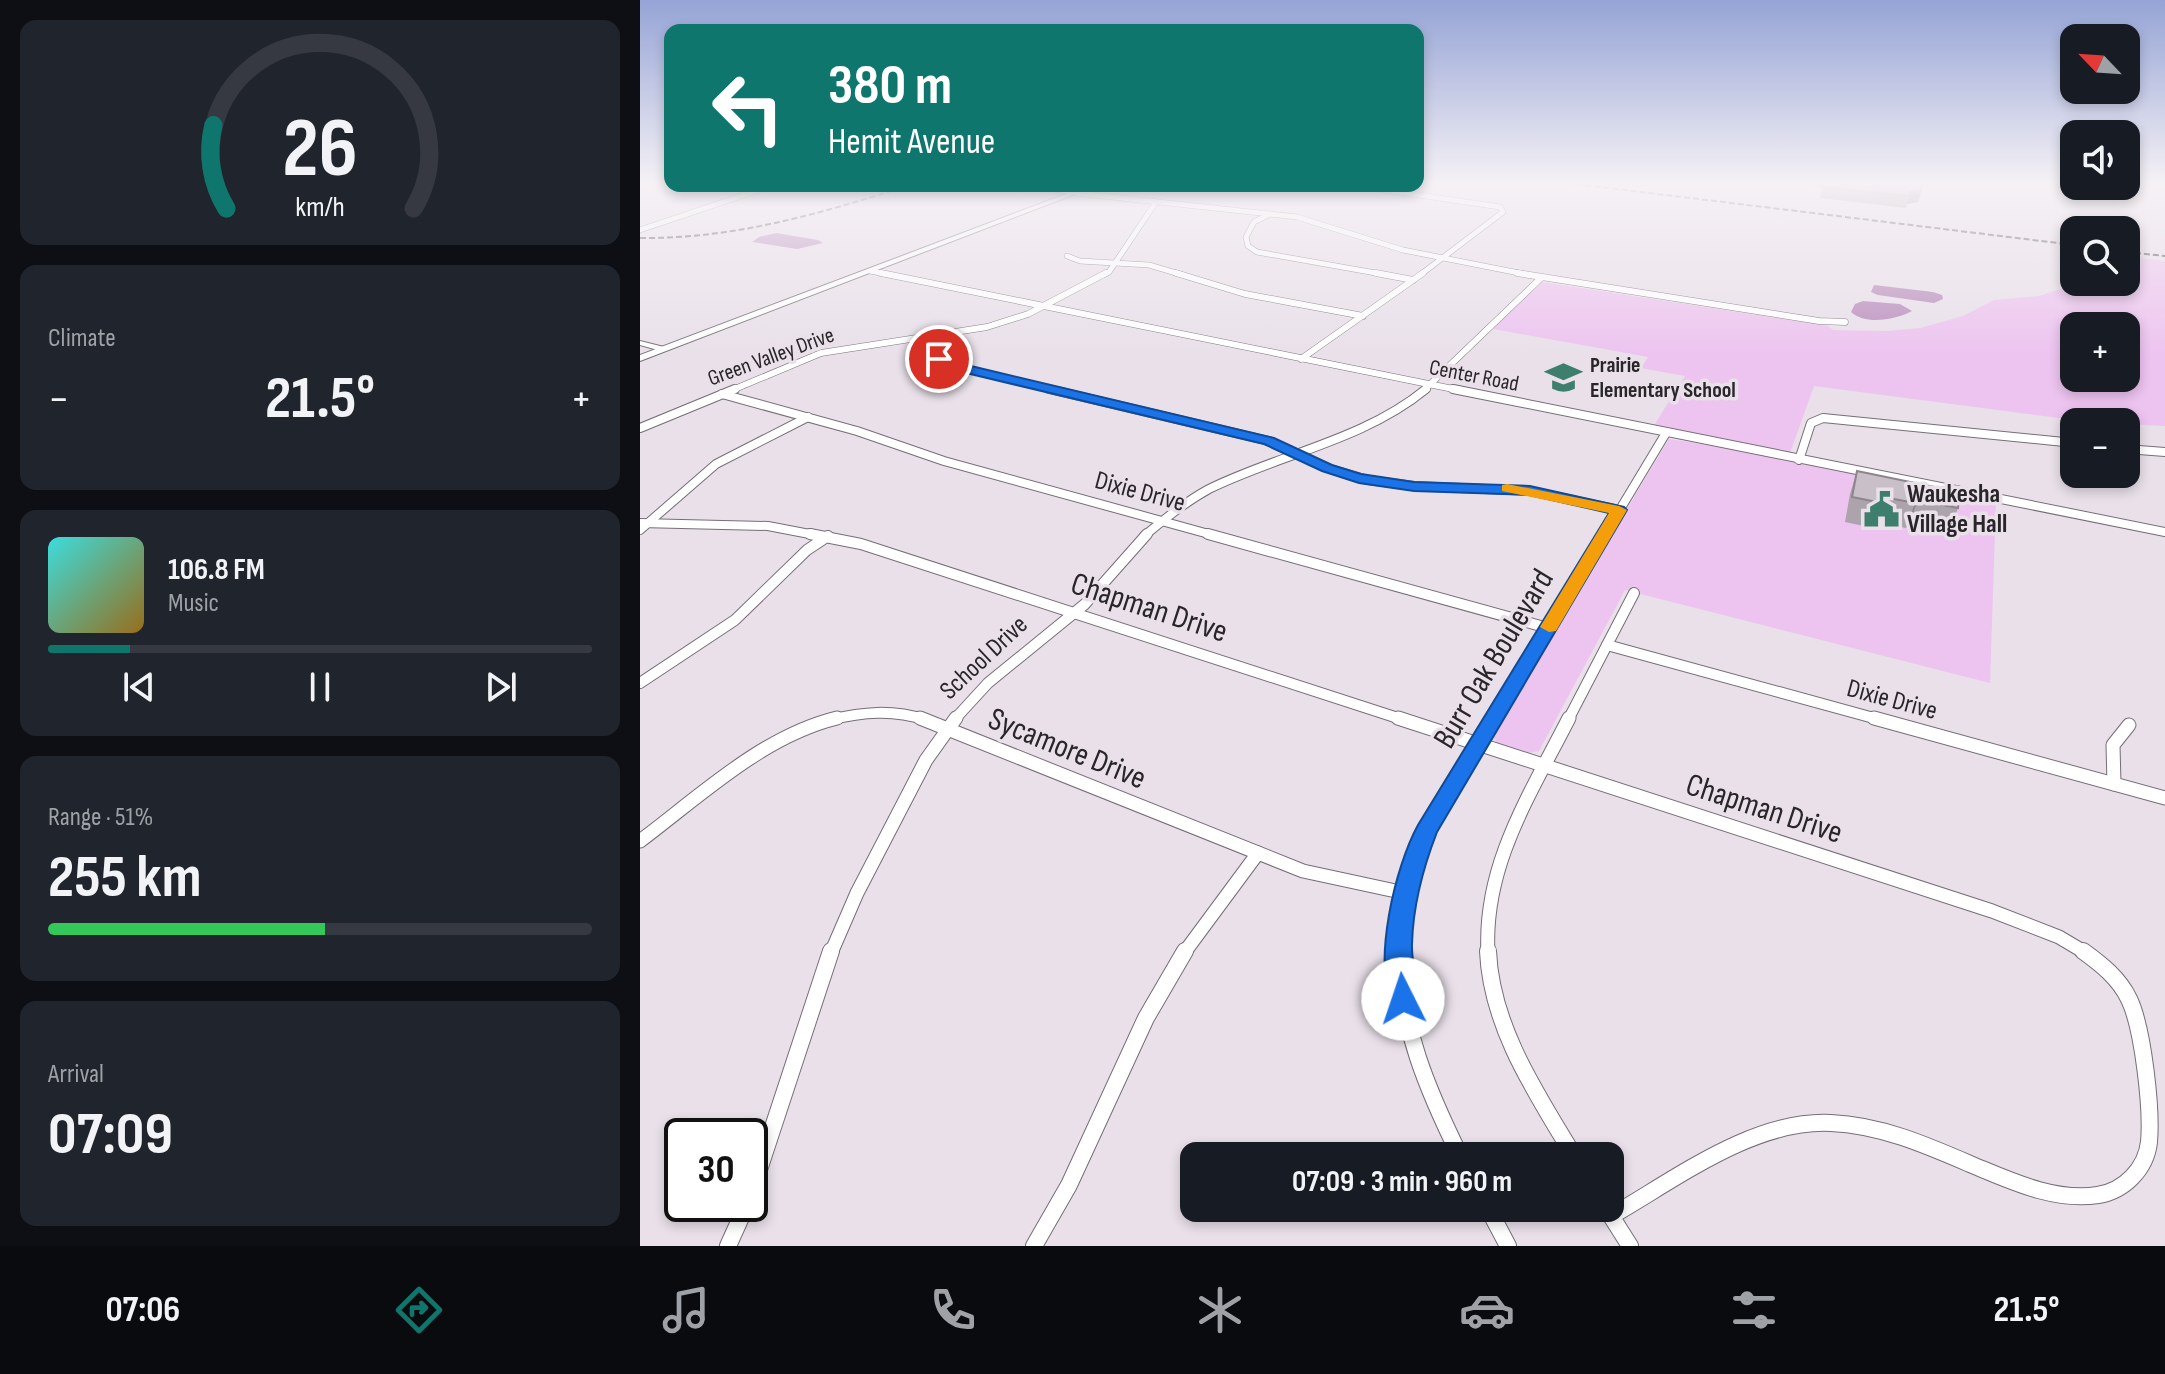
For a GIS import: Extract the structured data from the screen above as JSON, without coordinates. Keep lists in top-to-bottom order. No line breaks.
{"streets":{"street":["Green Valley Drive","Center Road","Dixie Drive","Chapman Drive","School Drive","Burr Oak Boulevard","Sycamore Drive"]},"crossings":[["Green Valley Drive","Center Road"],["Green Valley Drive","Dixie Drive"],["Center Road","School Drive"],["Center Road","Burr Oak Boulevard"],["Dixie Drive","School Drive"],["Dixie Drive","Burr Oak Boulevard"],["Chapman Drive","School Drive"],["Chapman Drive","Burr Oak Boulevard"],["School Drive","Sycamore Drive"],["Burr Oak Boulevard","Sycamore Drive"]],"places":{"school or university":["Prairie Elementary School"],"public building":["Waukesha Village Hall"]},"north":"top left","page":{"map_buttons":["+","−"],"turn":["380 m","Hemit Avenue"],"tile":["Climate",["Range · 51%","255 km"],["Arrival","07:09"]],"heat":["−","21.5°","+"],"song":["106.8 FM","Music"],"limit":"30","trip":"07:09 · 3 min · 960 m","tabs":["07:06","21.5°"],"gauge":["26","km/h"]}}
